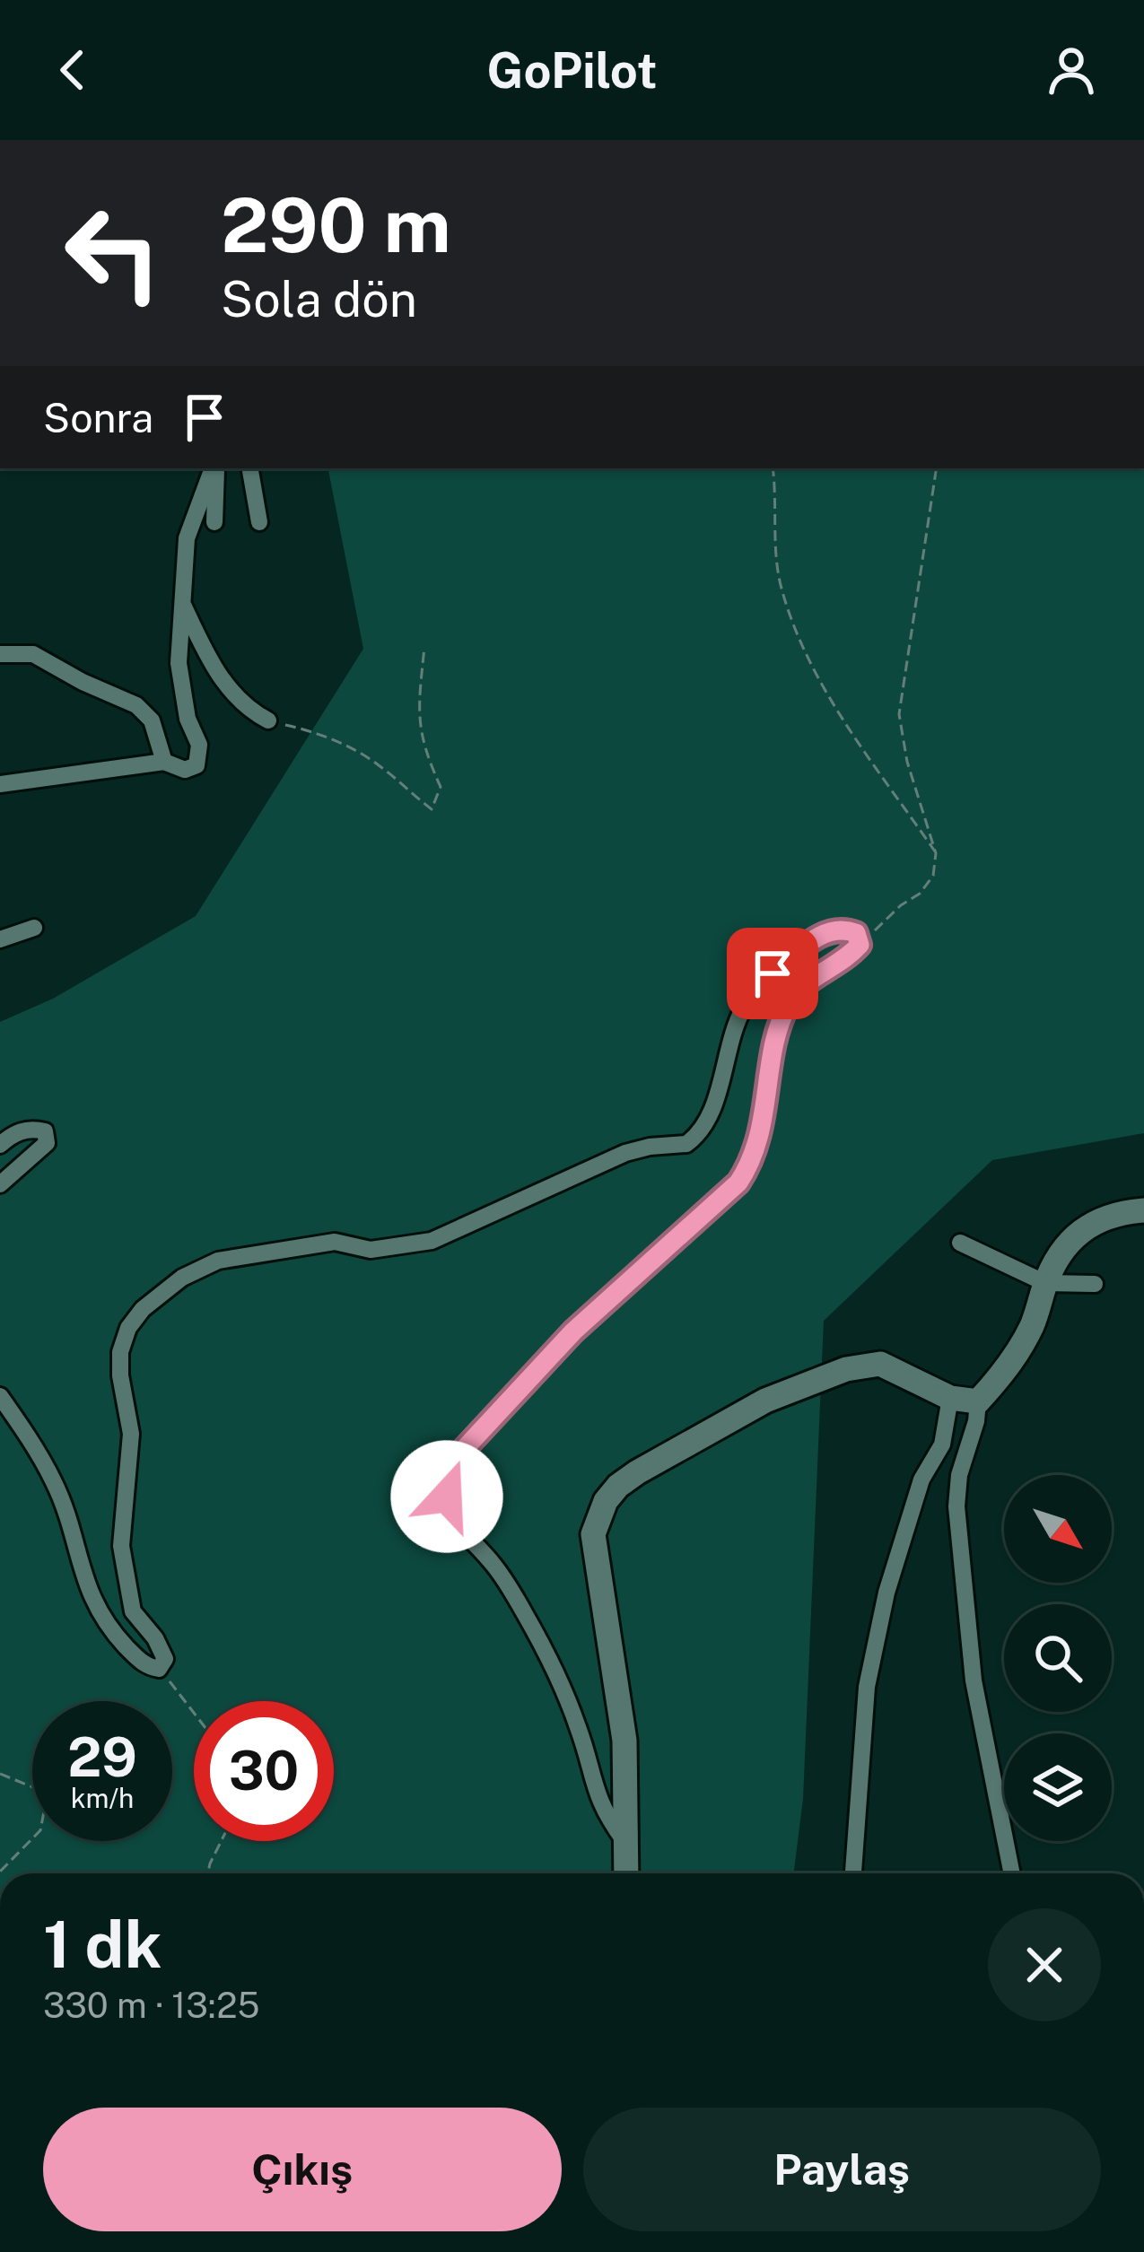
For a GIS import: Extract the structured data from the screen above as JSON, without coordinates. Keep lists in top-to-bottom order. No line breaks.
{"north":"bottom right","page":{"header":"GoPilot","turn":["290 m","Sola dön"],"then":"Sonra","speed":"29 km/h","limit":"30","heading":["1 dk","330 m · 13:25"],"buttons":["Çıkış","Paylaş"]}}
